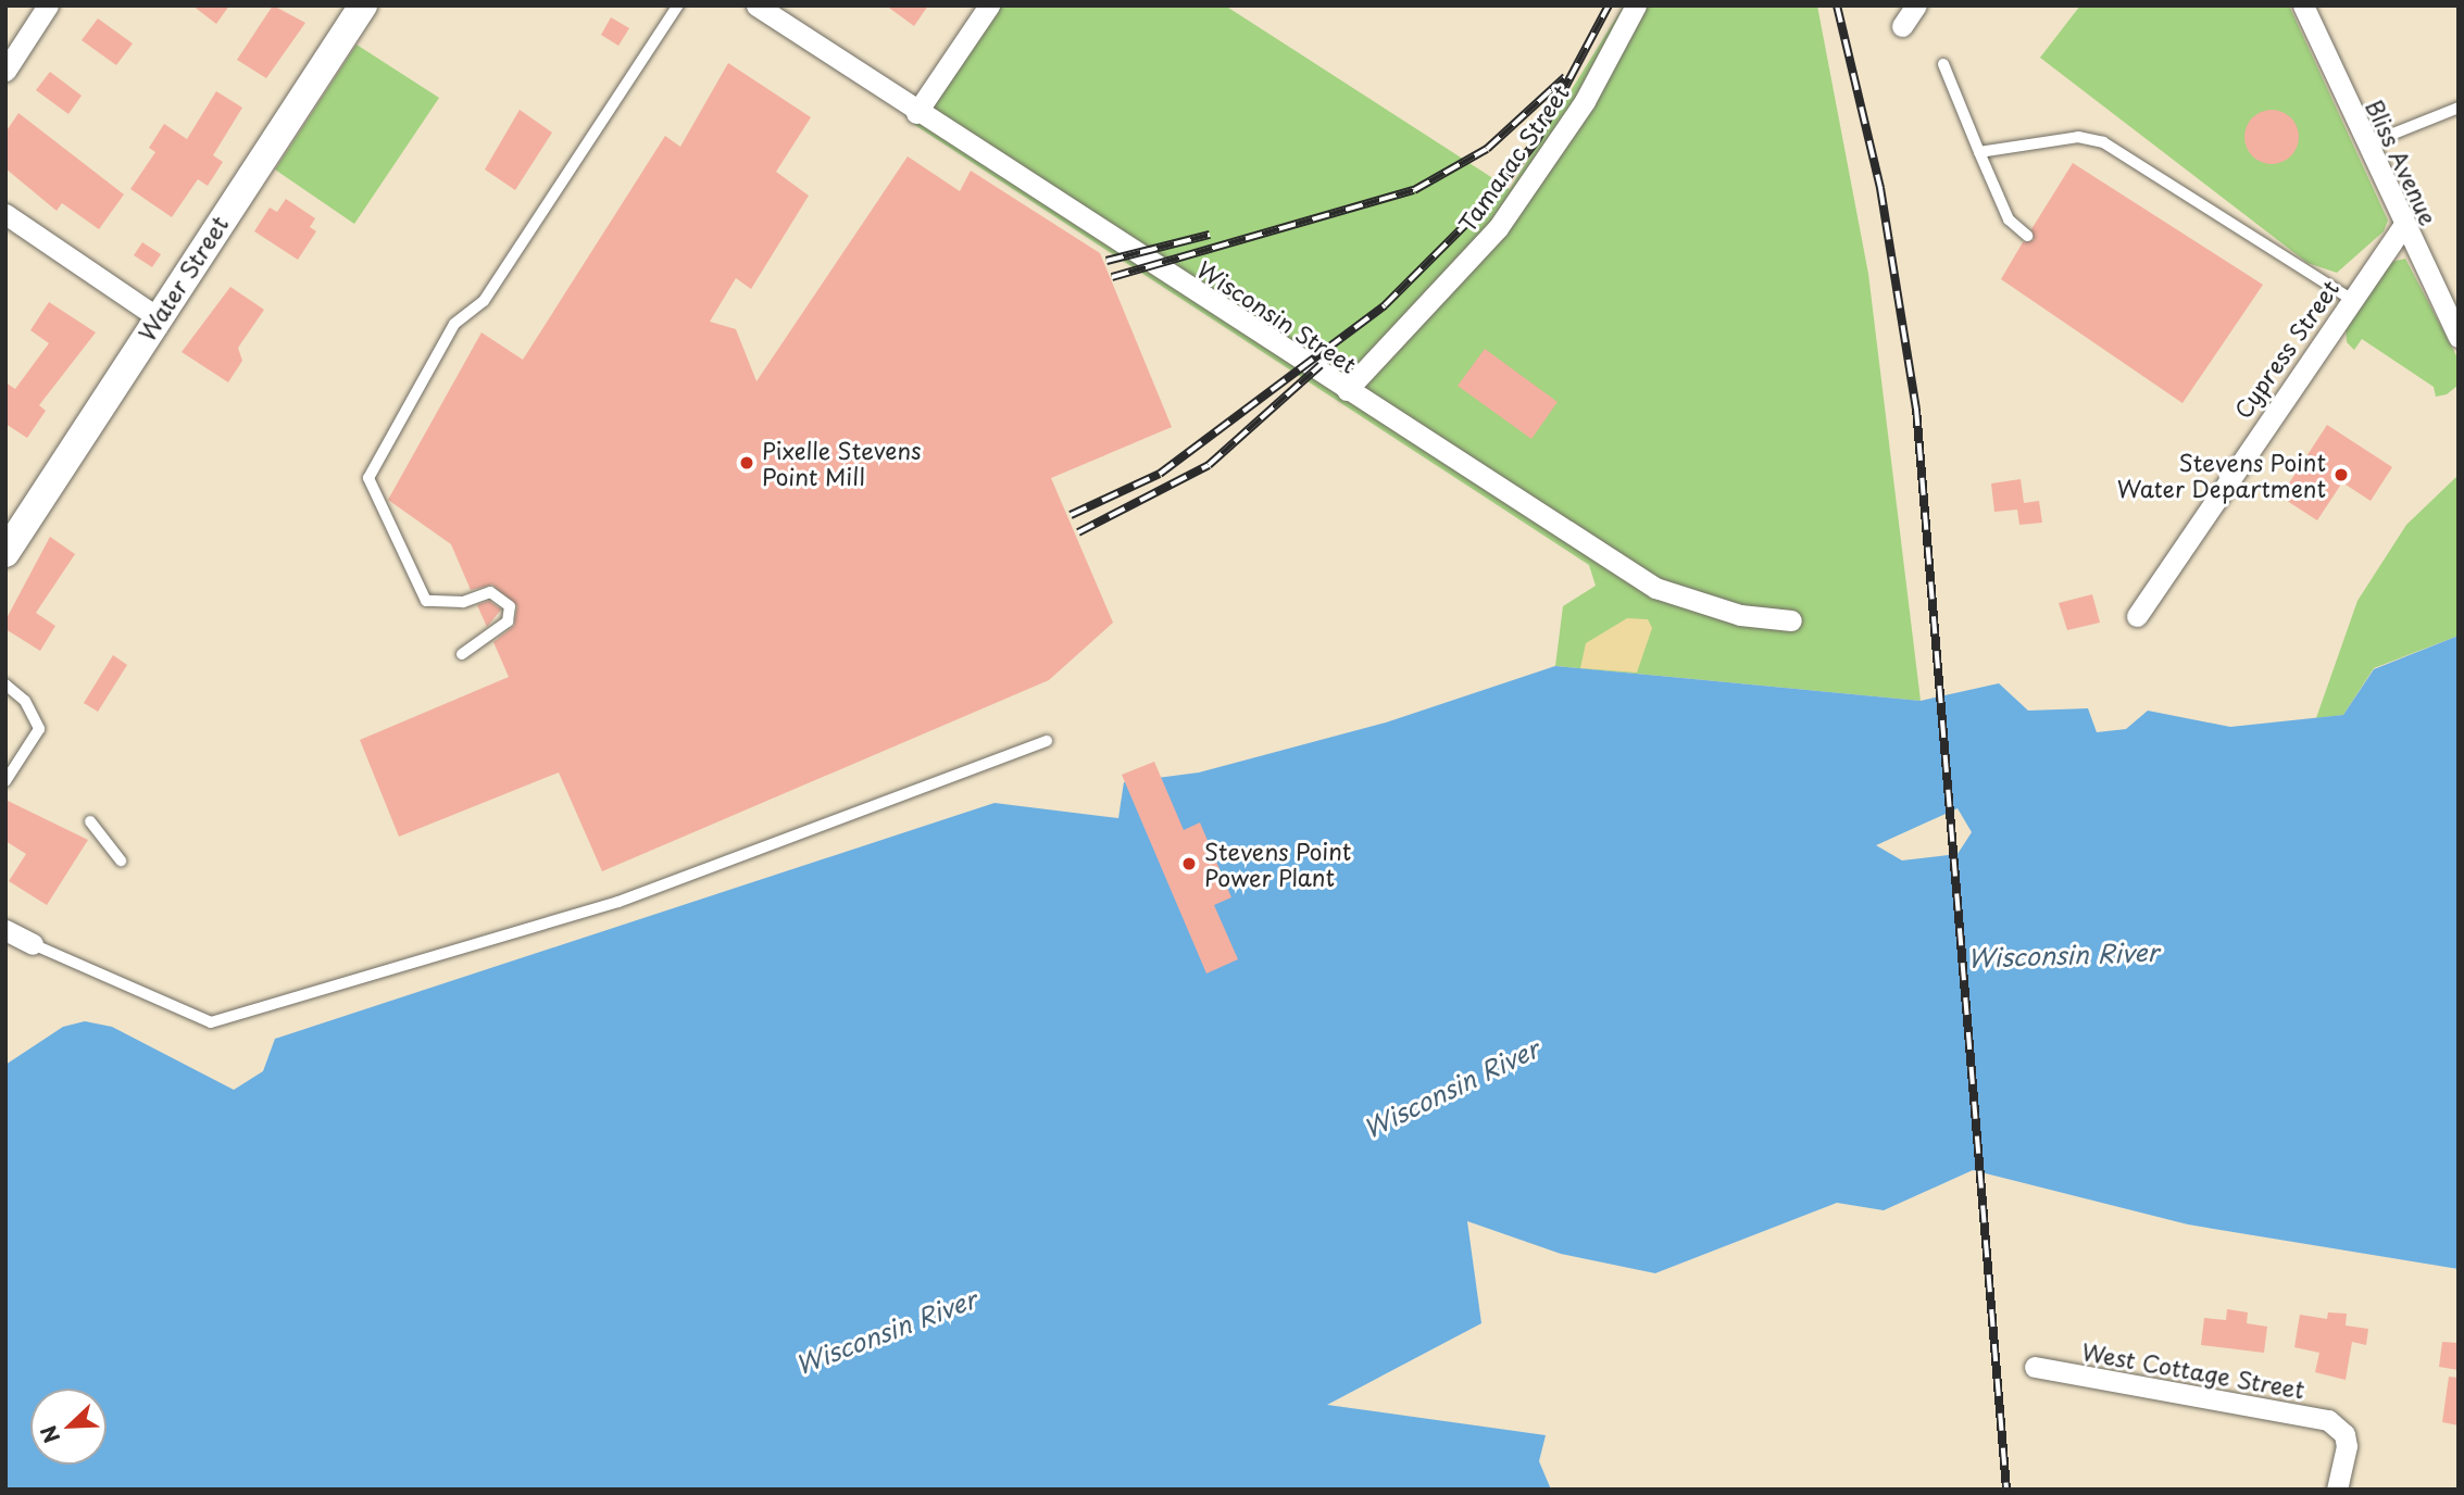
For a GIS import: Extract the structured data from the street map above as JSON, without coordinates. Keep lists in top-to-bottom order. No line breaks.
{"streets":{"street":["Tamarac Street","Bliss Avenue","Water Street","Wisconsin Street","Cypress Street","West Cottage Street"]},"crossings":[["Tamarac Street","Wisconsin Street"],["Bliss Avenue","Cypress Street"]],"water":["Wisconsin River"],"places":["Pixelle Stevens Point Mill","Stevens Point Water Department","Stevens Point Power Plant"],"north":"bottom left"}
